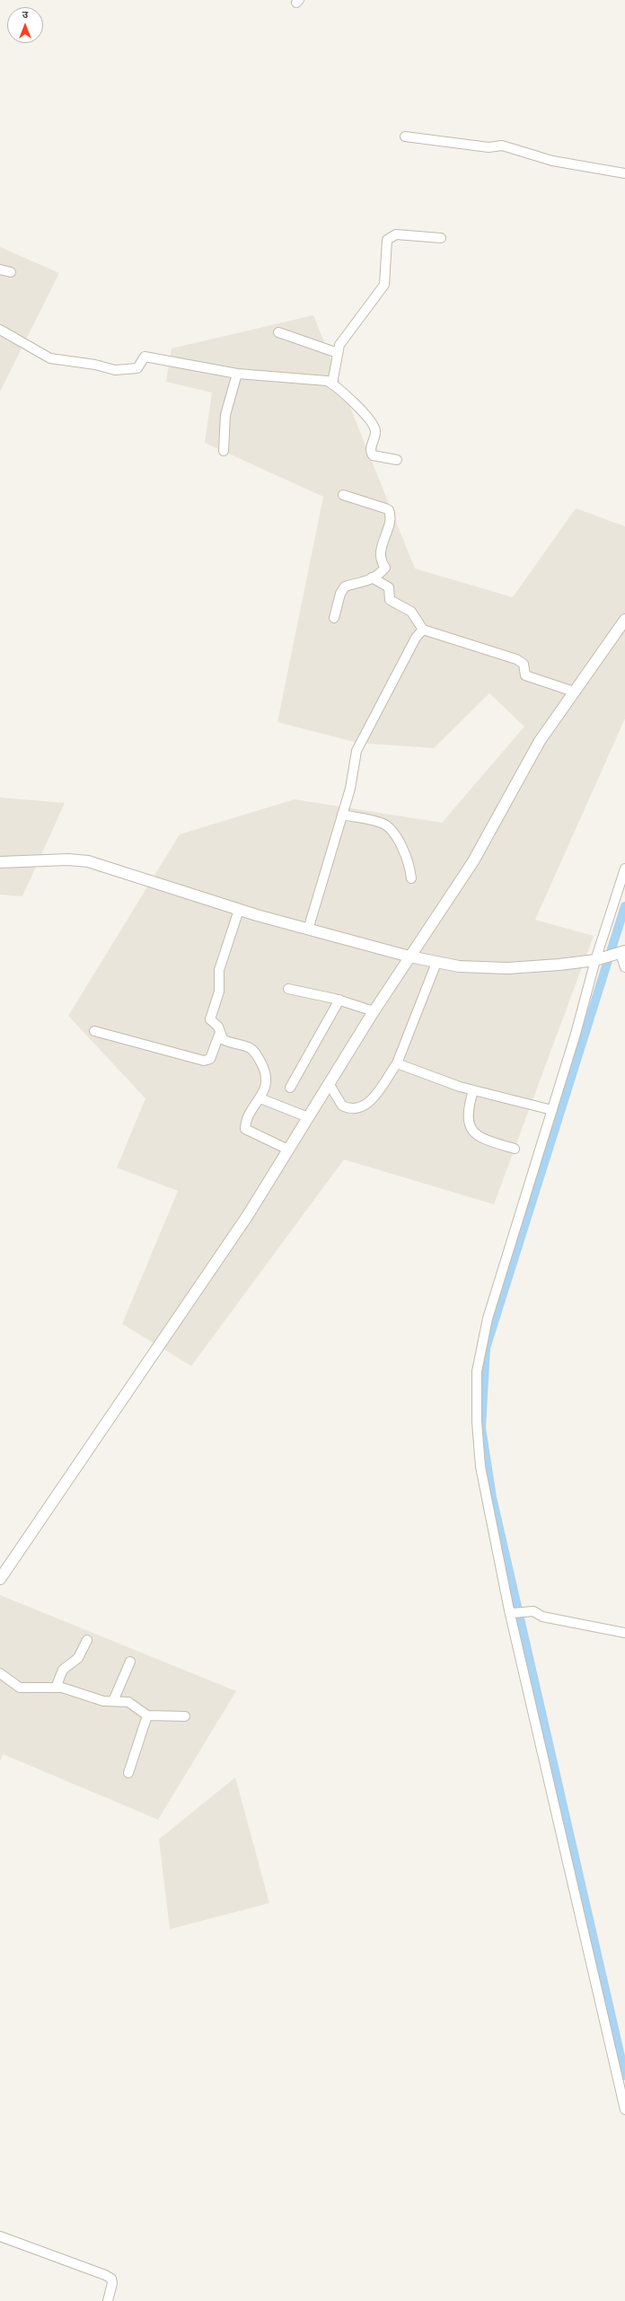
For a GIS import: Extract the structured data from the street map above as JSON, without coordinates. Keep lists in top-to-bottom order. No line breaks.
{"north":"top"}
